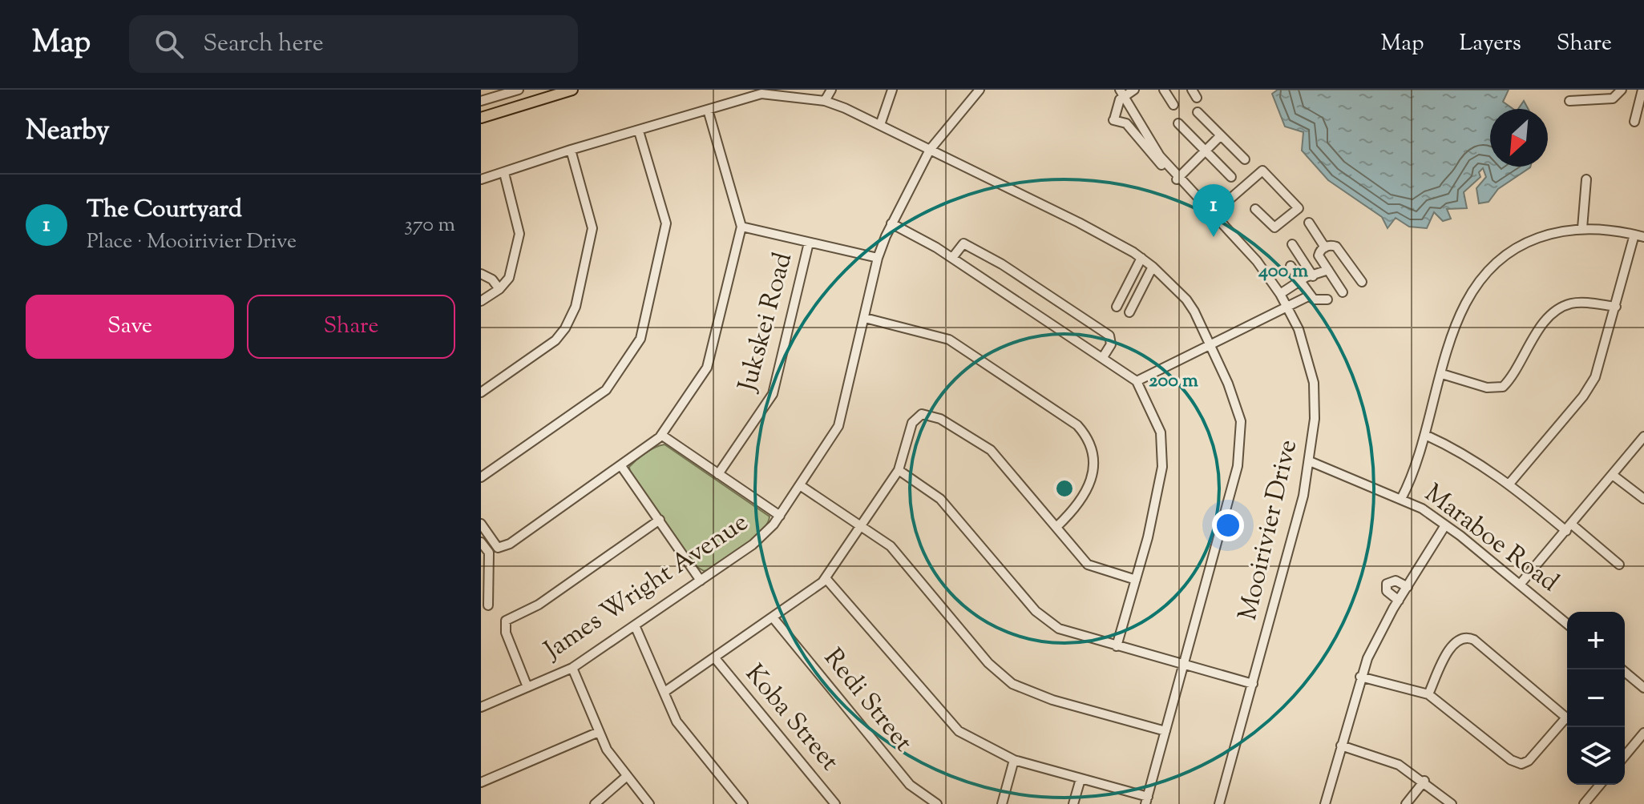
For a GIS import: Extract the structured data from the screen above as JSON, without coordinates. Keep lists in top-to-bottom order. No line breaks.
{"streets":{"street":["Jukskei Road","Mooirivier Drive","Maraboe Road","James Wright Avenue","Redi Street","Koba Street"]},"crossings":[["Mooirivier Drive","Maraboe Road"]],"north":"bottom left","page":{"header":"Map","search":"Search here","nav":["Map","Layers","Share"],"heading":"Nearby","list":[{"mark":"1","name":"The Courtyard","note":"Place · Mooirivier Drive","value":"370 m"}],"pins":"1","buttons":["Save","Share"],"map_buttons":["+","−"]},"rings":["400 m","200 m"]}
